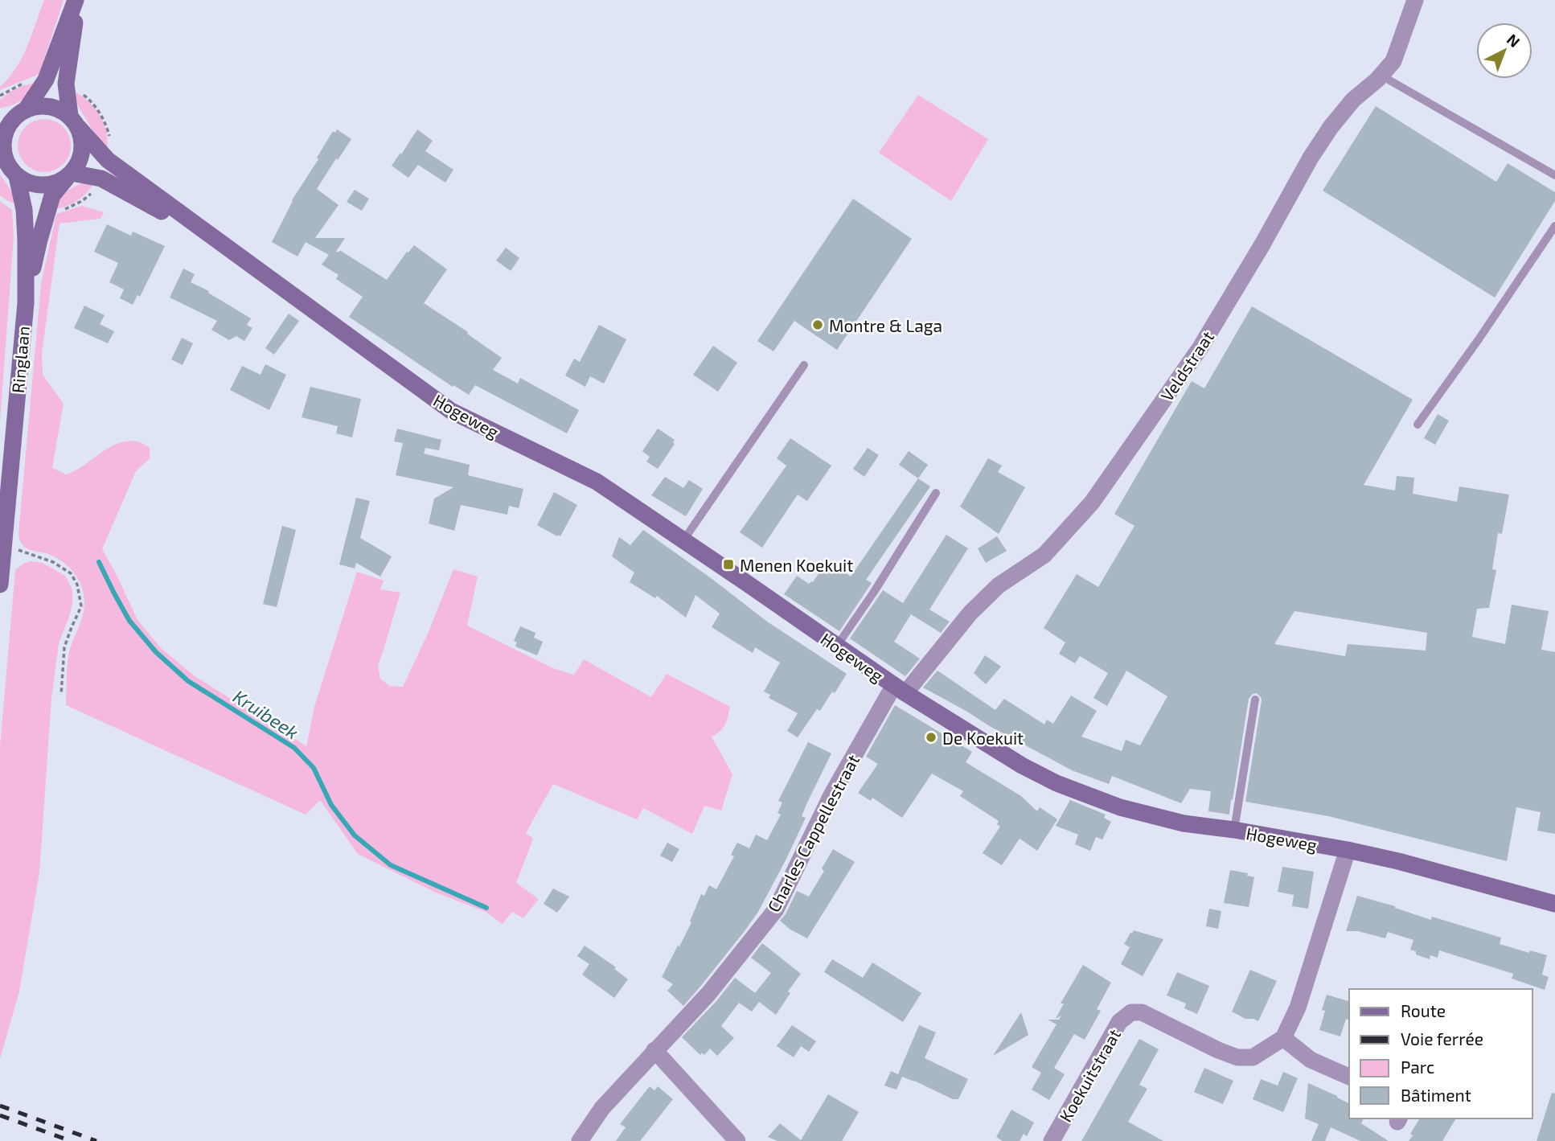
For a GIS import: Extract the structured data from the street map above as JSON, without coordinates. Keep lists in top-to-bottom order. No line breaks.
{"streets":{"street":["Ringlaan","Veldstraat","Hogeweg","Charles Cappellestraat","Koekuitstraat"]},"crossings":[["Ringlaan","Hogeweg"],["Veldstraat","Hogeweg"],["Veldstraat","Charles Cappellestraat"],["Hogeweg","Charles Cappellestraat"]],"water":["Kruibeek"],"places":{"other":["Montre & Laga","De Koekuit"],"transit":["Menen Koekuit"]},"legend":["Route","Voie ferrée","Parc","Bâtiment"],"north":"top right"}
